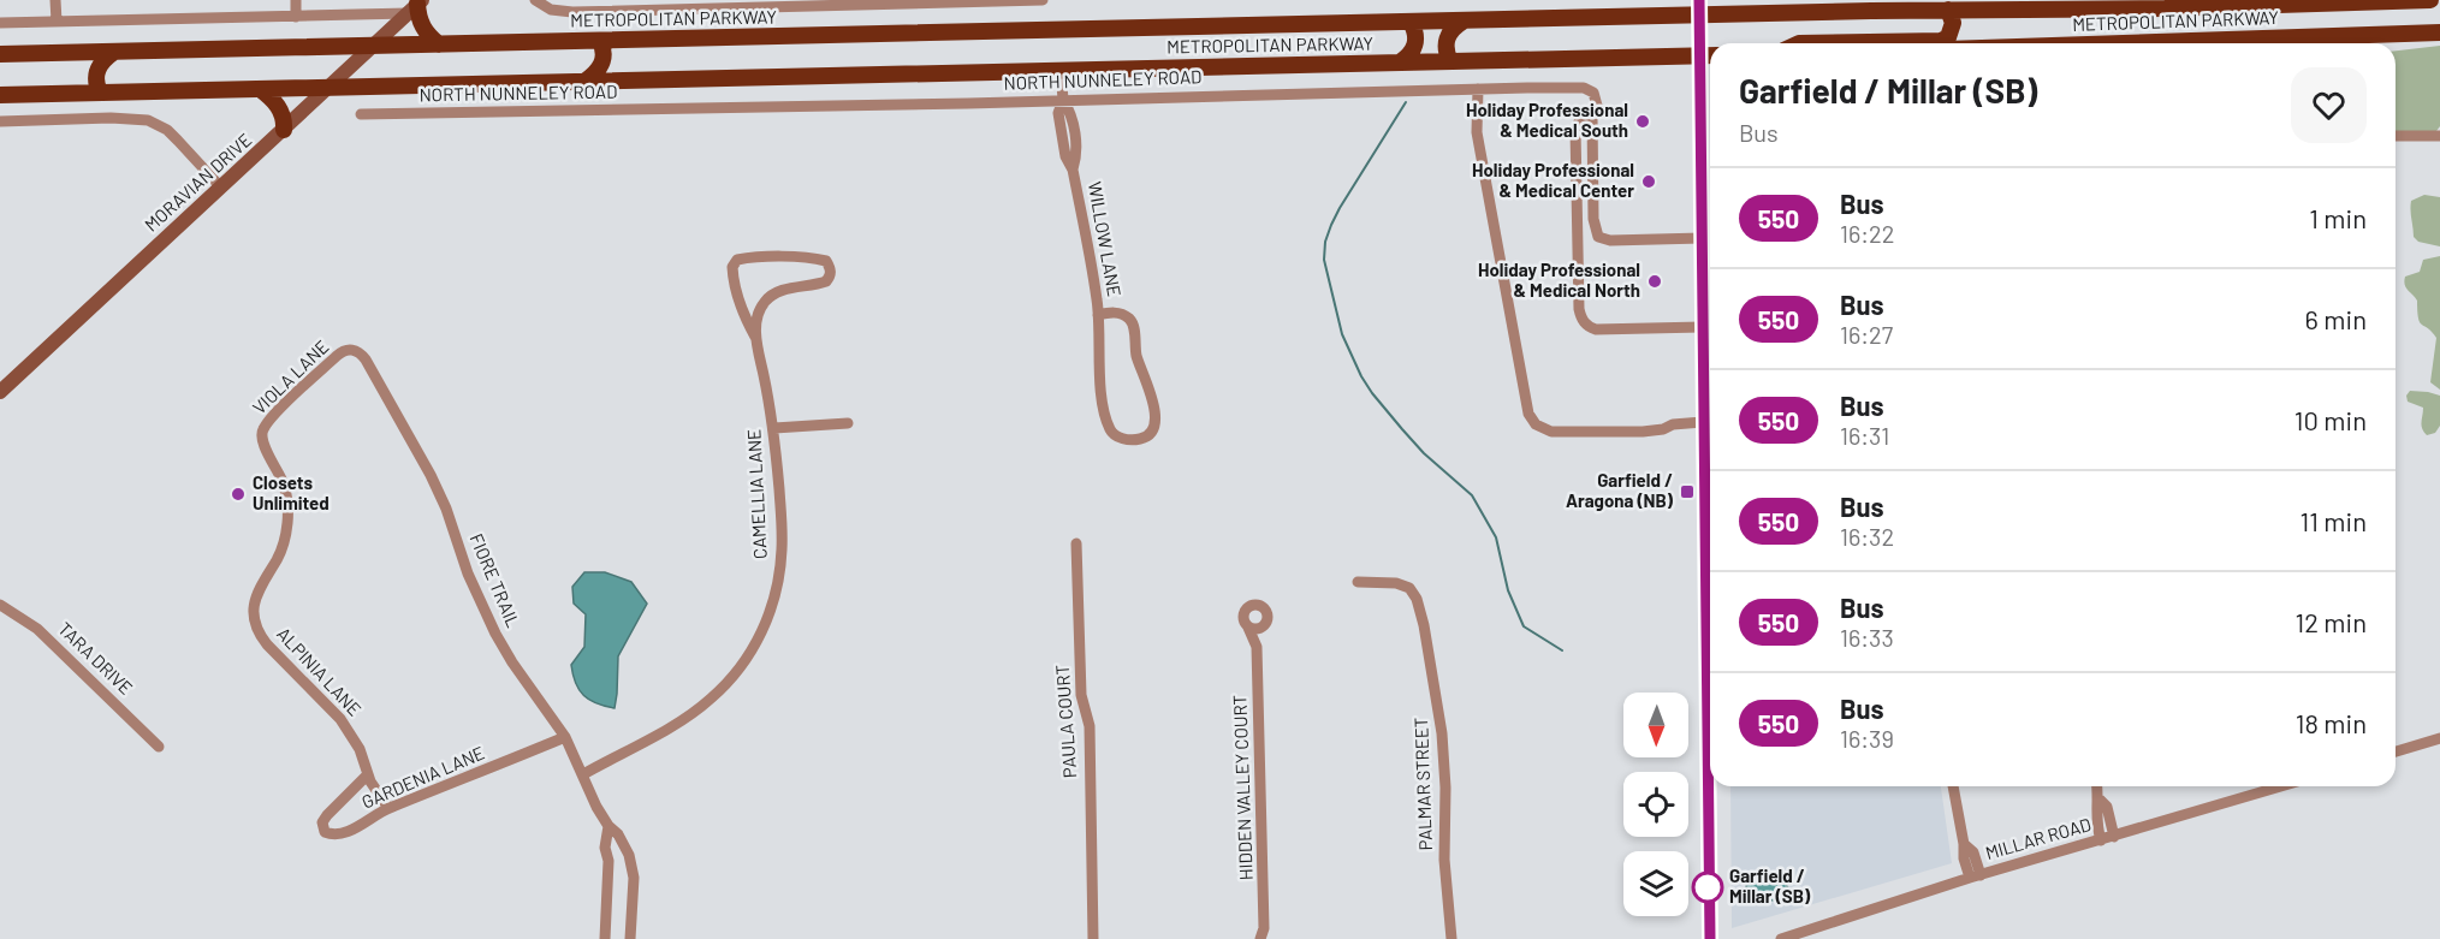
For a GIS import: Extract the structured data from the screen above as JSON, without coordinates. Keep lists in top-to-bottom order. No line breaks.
{"streets":{"main road":["METROPOLITAN PARKWAY","MORAVIAN DRIVE"],"street":["NORTH NUNNELEY ROAD","WILLOW LANE","VIOLA LANE","CAMELLIA LANE","FIORE TRAIL","TARA DRIVE","ALPINIA LANE","PAULA COURT","GARDENIA LANE","PALMAR STREET","HIDDEN VALLEY COURT","MILLAR ROAD"]},"crossings":[["METROPOLITAN PARKWAY","MORAVIAN DRIVE"],["METROPOLITAN PARKWAY","WILLOW LANE"],["NORTH NUNNELEY ROAD","WILLOW LANE"],["VIOLA LANE","FIORE TRAIL"],["VIOLA LANE","ALPINIA LANE"],["CAMELLIA LANE","FIORE TRAIL"],["FIORE TRAIL","GARDENIA LANE"],["ALPINIA LANE","GARDENIA LANE"]],"places":{"other":["Holiday Professional & Medical South","Holiday Professional & Medical Center","Holiday Professional & Medical North","Closets Unlimited","Garfield / Millar (SB)"],"transit":["Garfield / Aragona (NB)"]},"lines":["bus line 550"],"north":"bottom","page":{"heading":["Garfield / Millar (SB)","Bus"],"list":[{"mark":"550","name":"Bus","note":"16:22","value":"1 min"},{"mark":"550","name":"Bus","note":"16:27","value":"6 min"},{"mark":"550","name":"Bus","note":"16:31","value":"10 min"},{"mark":"550","name":"Bus","note":"16:32","value":"11 min"},{"mark":"550","name":"Bus","note":"16:33","value":"12 min"},{"mark":"550","name":"Bus","note":"16:39","value":"18 min"}]}}
